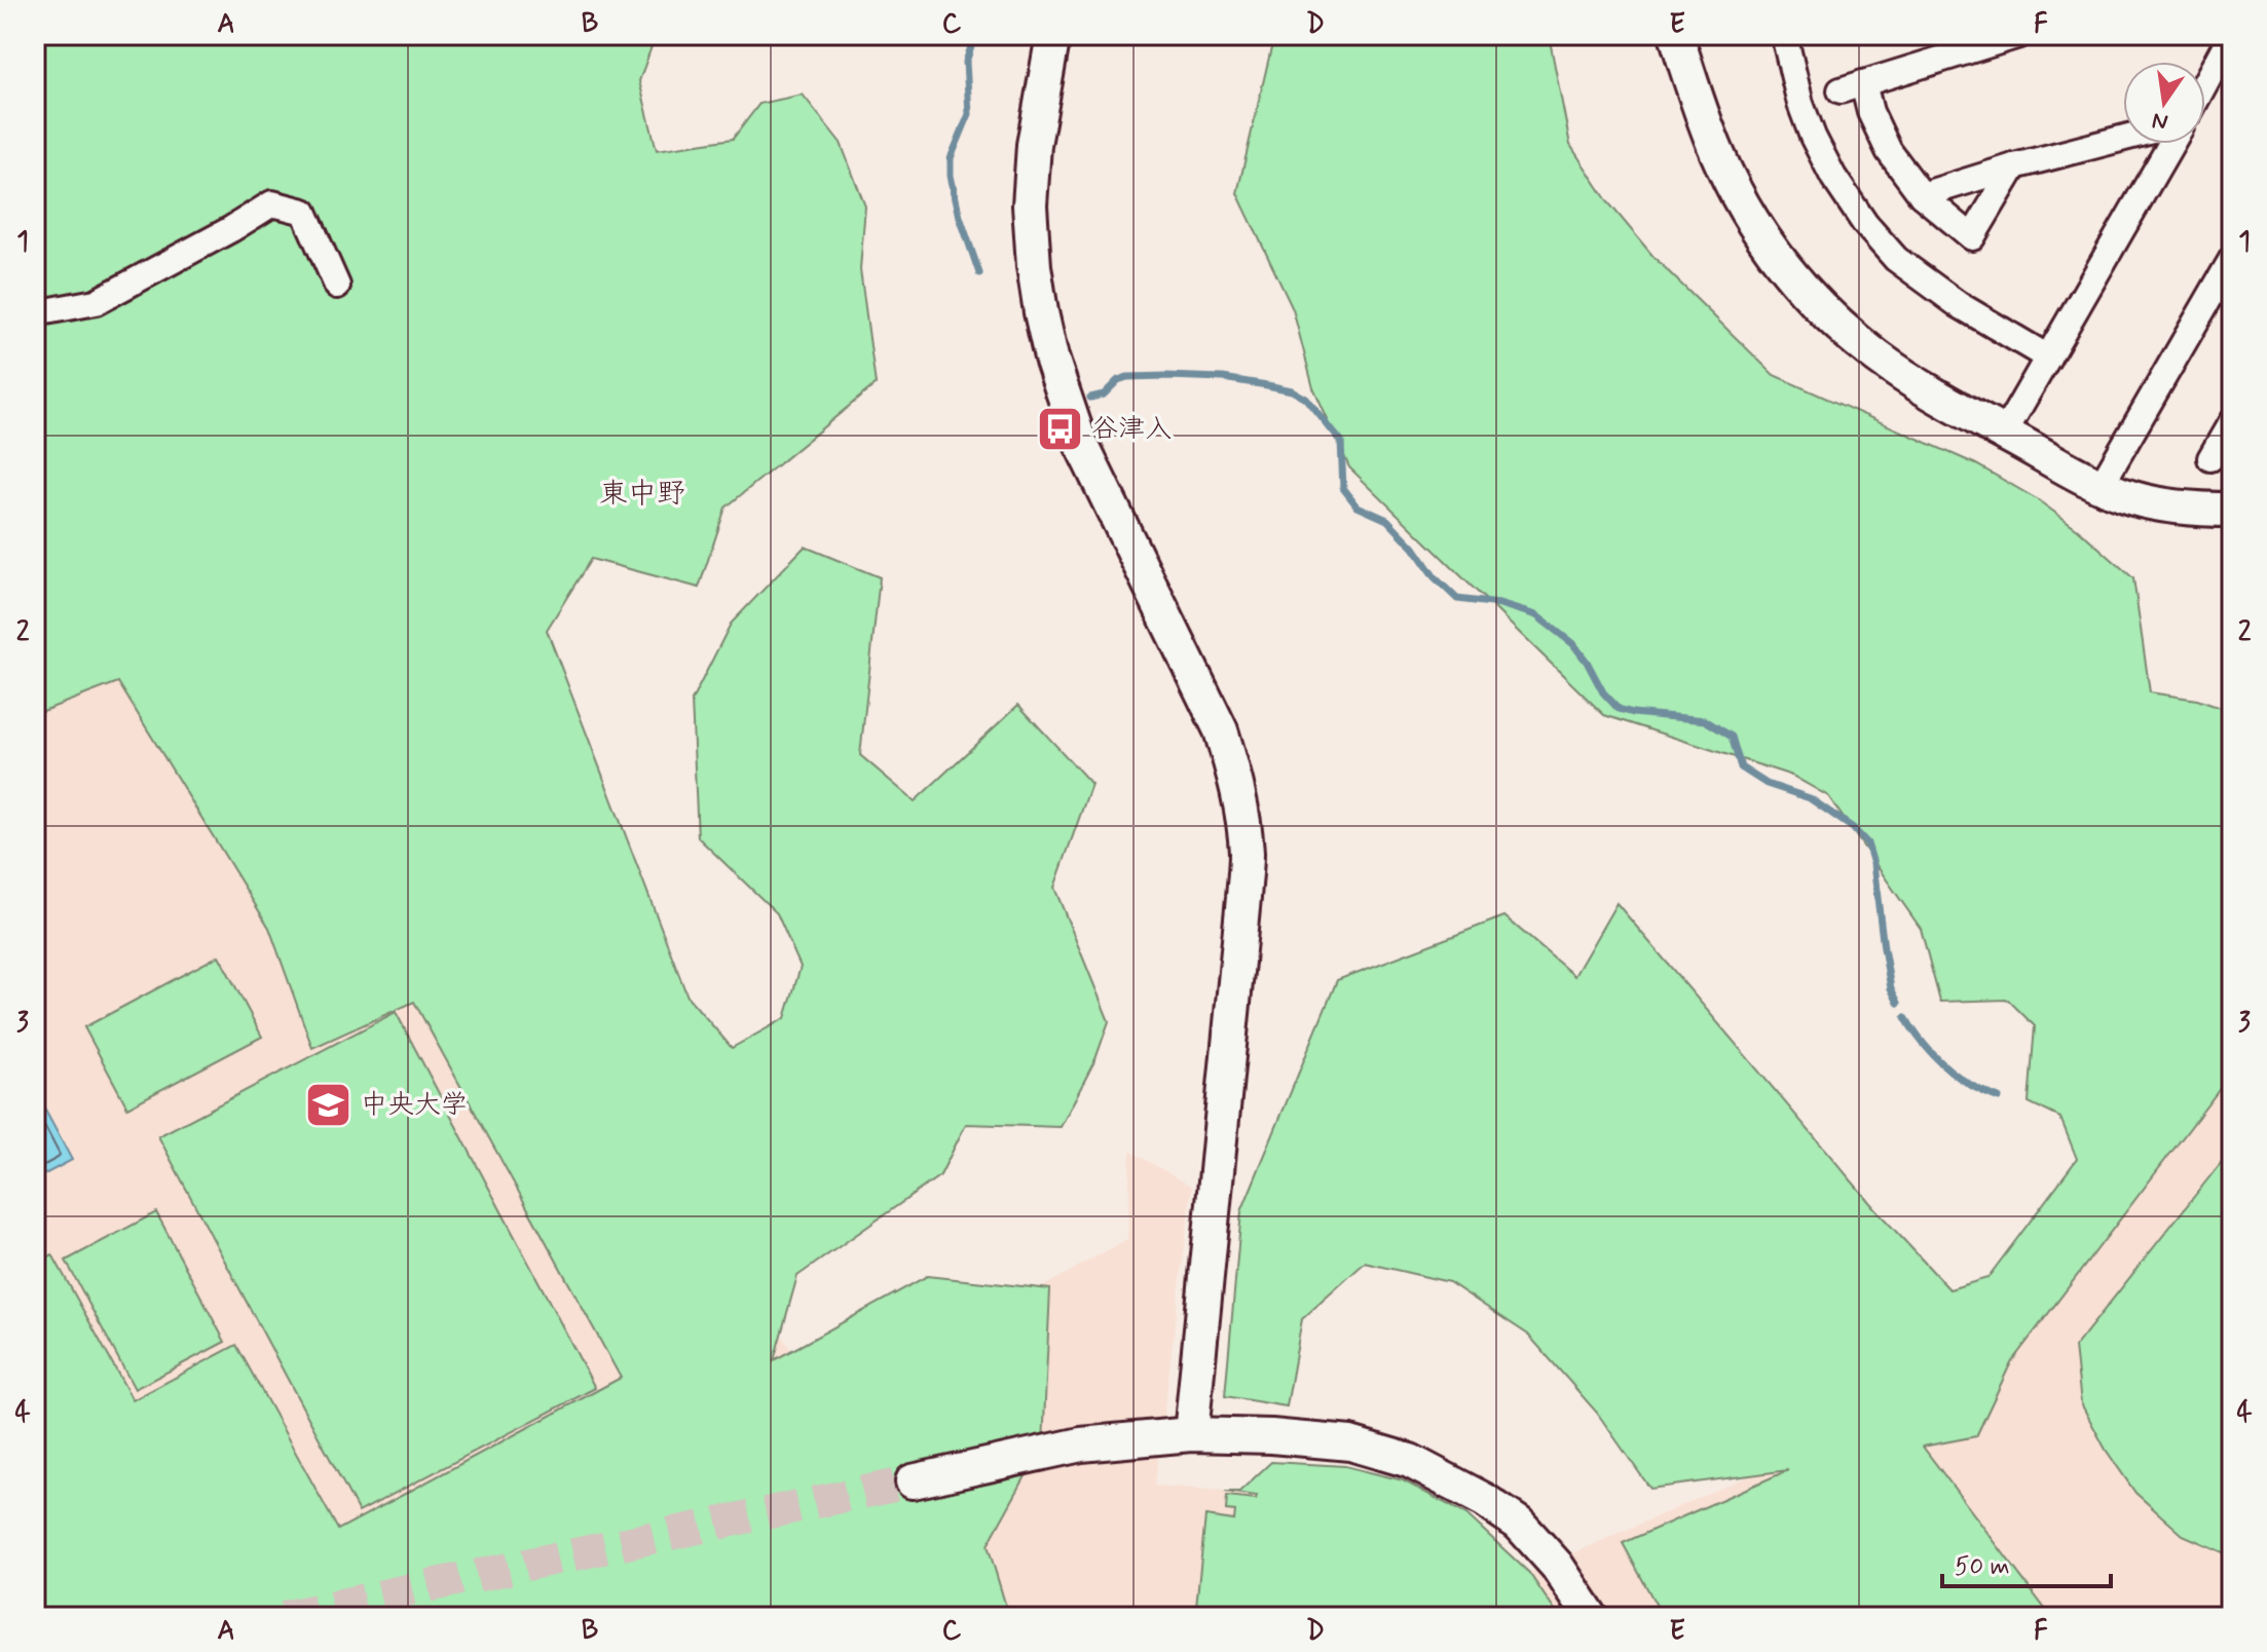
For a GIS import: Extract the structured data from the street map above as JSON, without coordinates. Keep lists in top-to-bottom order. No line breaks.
{"districts":["東中野"],"places":{"bus stop":["谷津入"],"school or university":["中央大学"]},"scale_bar":"50 m","north":"bottom","grid":{"columns":["A","B","C","D","E","F"],"rows":["1","2","3","4"]}}
